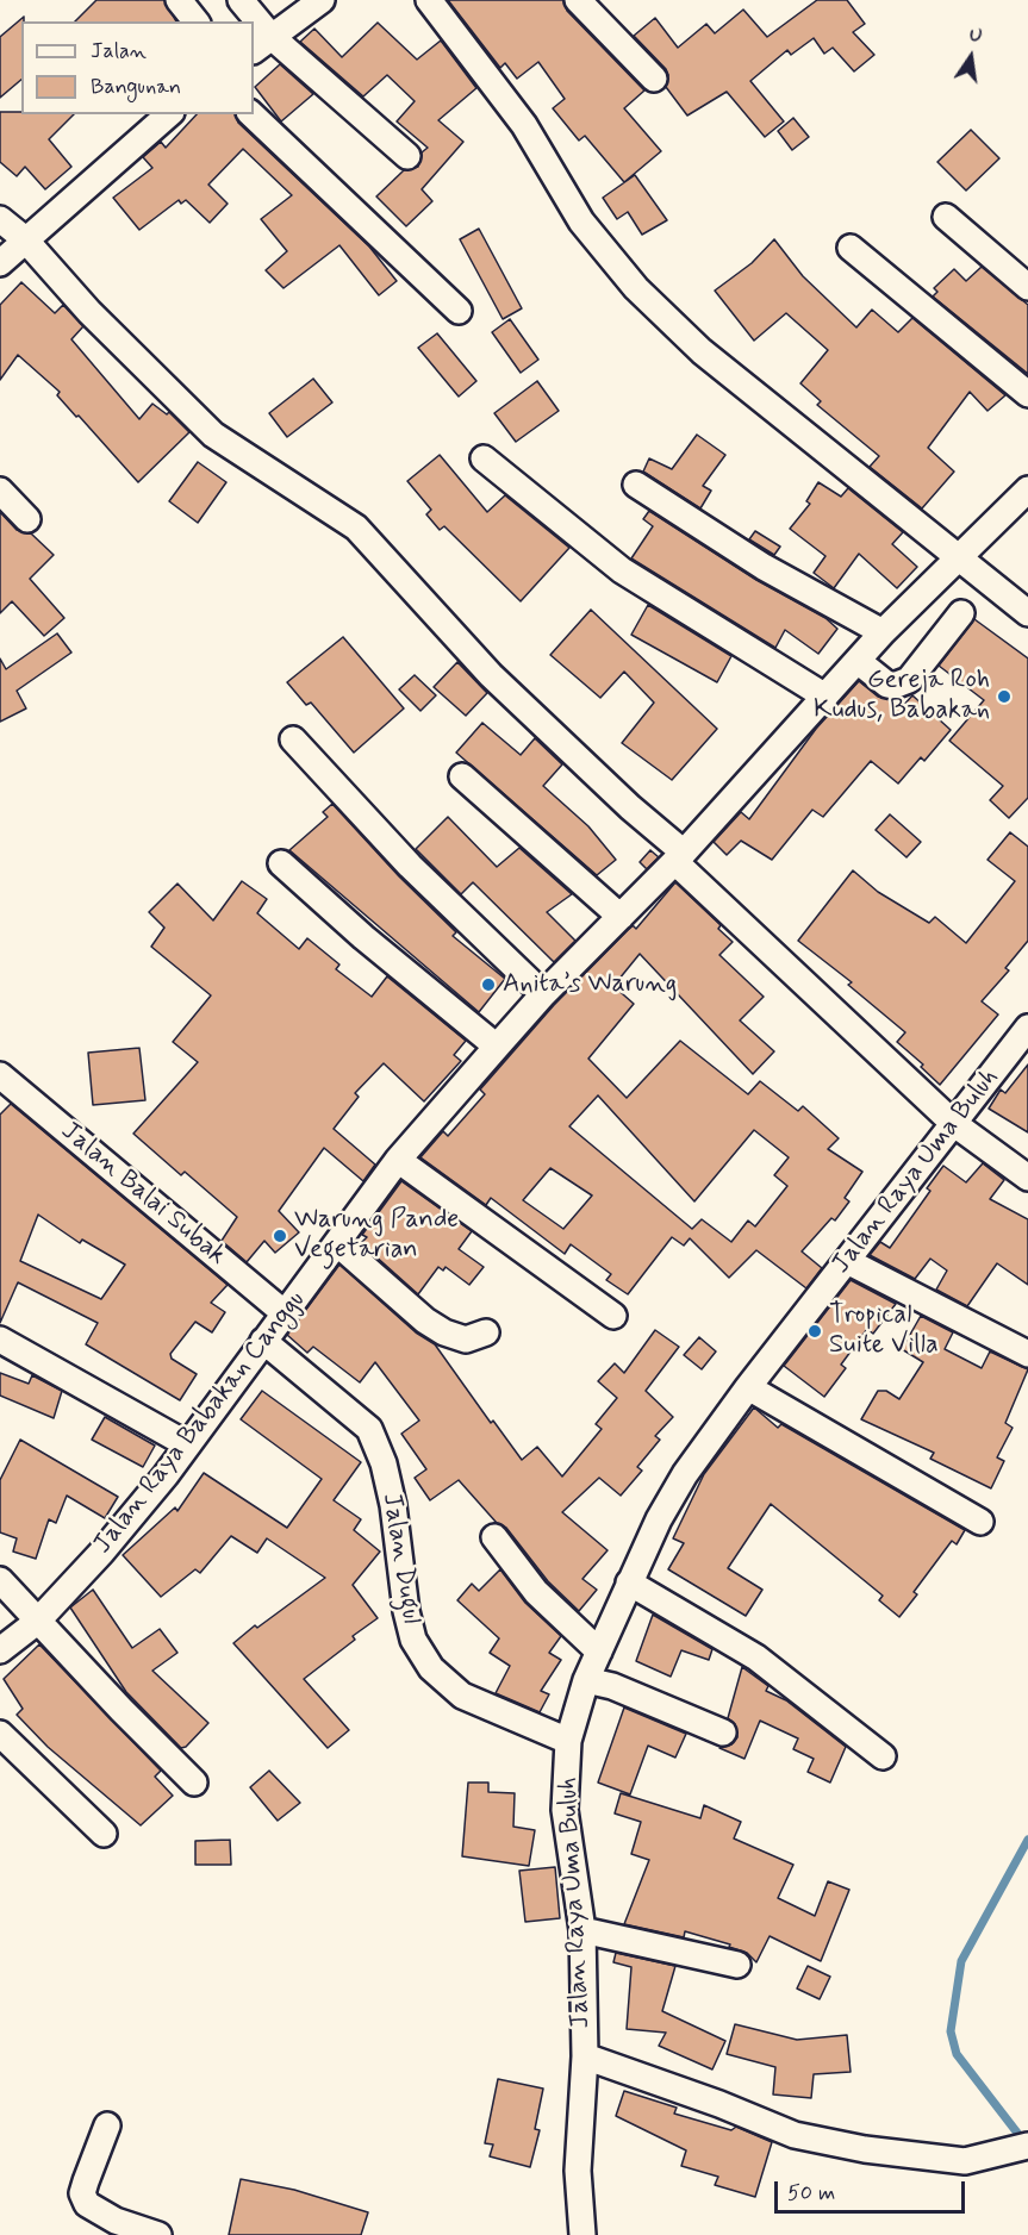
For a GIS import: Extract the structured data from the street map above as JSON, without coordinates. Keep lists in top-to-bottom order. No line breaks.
{"streets":{"street":["Jalan Raya Uma Buluh","Jalan Balai Subak","Jalan Raya Babakan Canggu","Jalan Dugul"]},"crossings":[["Jalan Raya Uma Buluh","Jalan Dugul"],["Jalan Balai Subak","Jalan Raya Babakan Canggu"],["Jalan Raya Babakan Canggu","Jalan Dugul"]],"places":["Gereja Roh Kudus, Babakan","Anita’s Warung","Warung Pande Vegetarian","Tropical Suite Villa"],"legend":["Jalan","Bangunan"],"scale_bar":"50 m","north":"top"}
